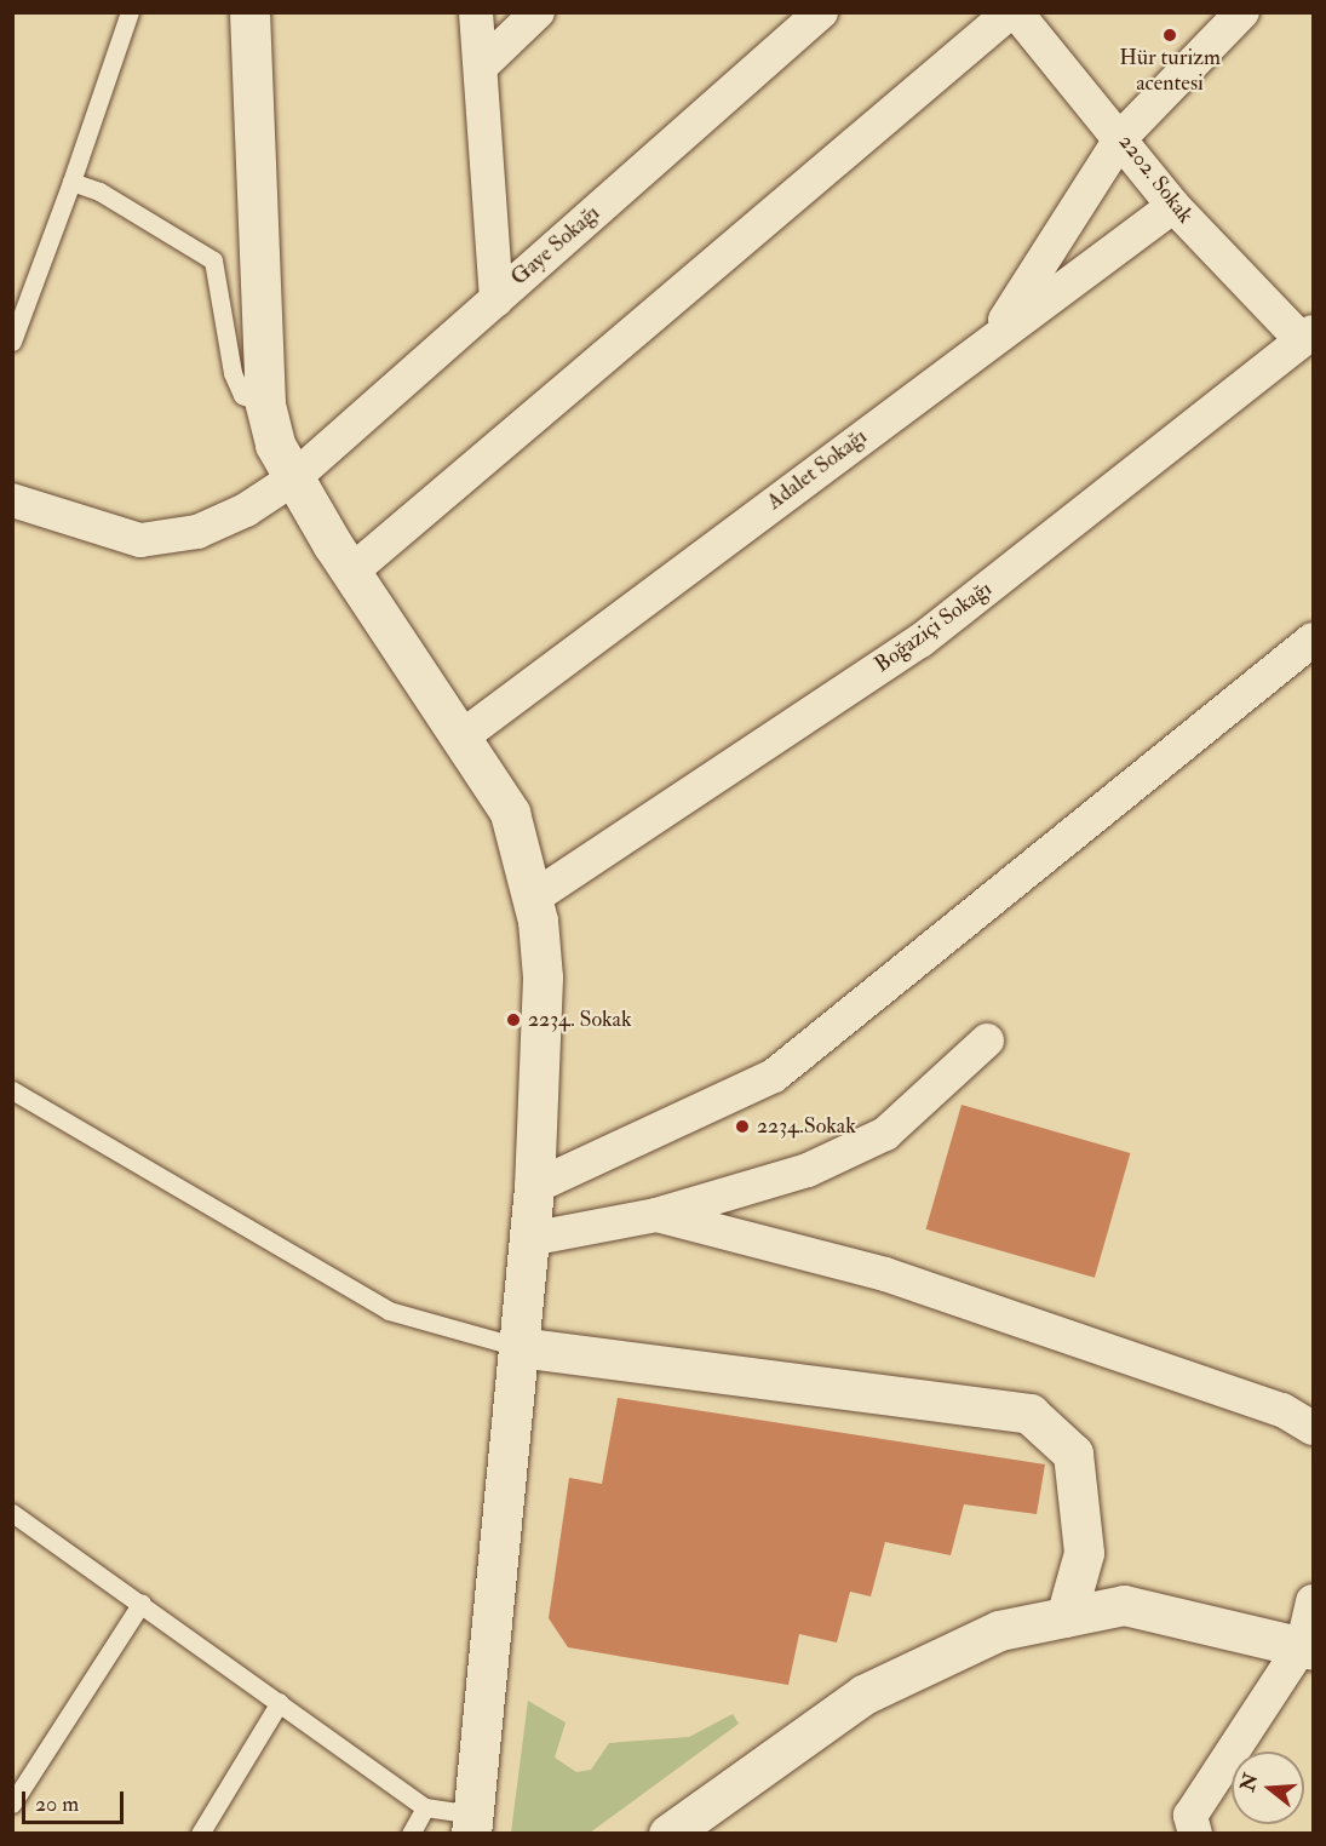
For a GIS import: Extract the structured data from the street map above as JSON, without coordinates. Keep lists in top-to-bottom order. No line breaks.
{"streets":{"street":["2202. Sokak","Gaye Sokağı","Adalet Sokağı","Boğaziçi Sokağı"]},"crossings":[["2202. Sokak","Adalet Sokağı"],["2202. Sokak","Boğaziçi Sokağı"]],"places":["Hür turizm acentesi","2234. Sokak","2234.Sokak"],"scale_bar":"20 m","north":"left"}
